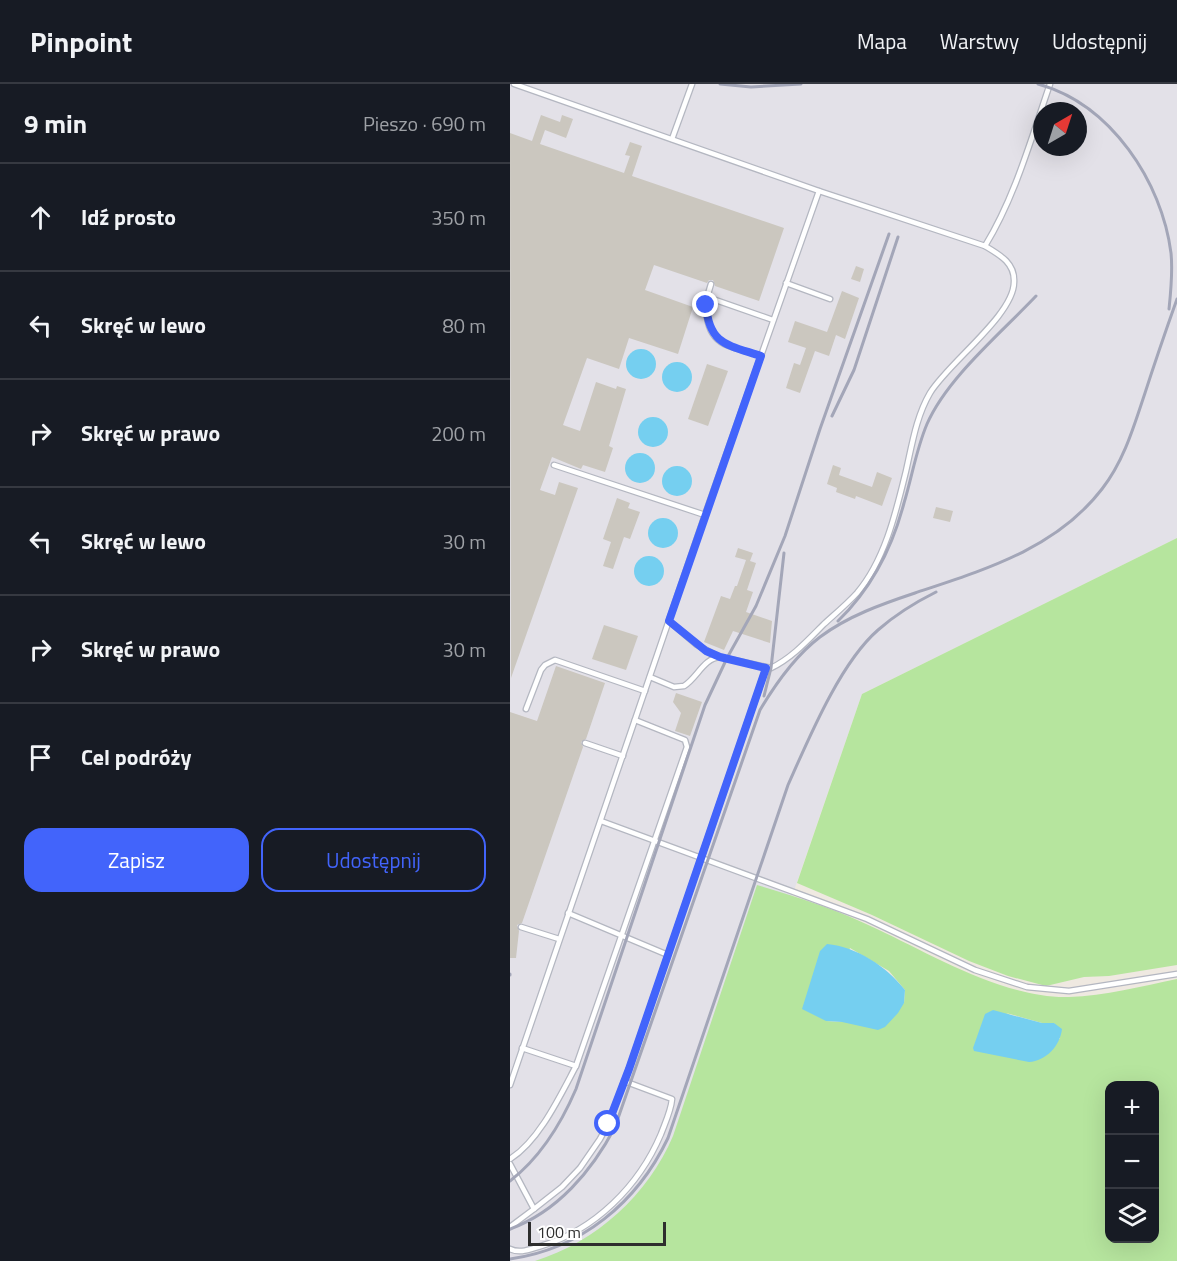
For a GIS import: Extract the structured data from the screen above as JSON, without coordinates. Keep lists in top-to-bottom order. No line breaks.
{"scale_bar":"100 m","north":"top right","page":{"header":"Pinpoint","nav":["Mapa","Warstwy","Udostępnij"],"heading":["9 min","Pieszo · 690 m"],"list":[["Idź prosto","350 m"],["Skręć w lewo","80 m"],["Skręć w prawo","200 m"],["Skręć w lewo","30 m"],["Skręć w prawo","30 m"],"Cel podróży"],"buttons":["Zapisz","Udostępnij"],"map_buttons":["+","−"],"scale":"100 m"}}
